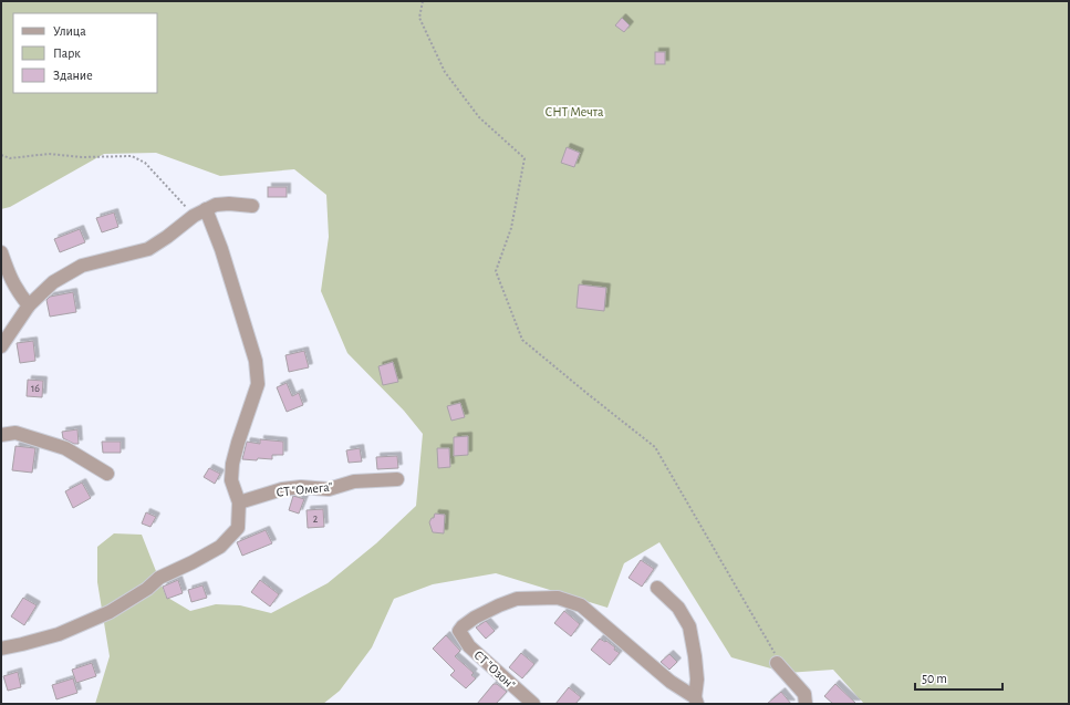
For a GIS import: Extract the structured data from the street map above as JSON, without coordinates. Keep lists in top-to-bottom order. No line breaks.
{"streets":{"street":["СТ \"Омега\"","СТ \"Озон\""]},"parks":["СНТ Мечта"],"house_numbers":["16","2"],"legend":["Улица","Парк","Здание"],"scale_bar":"50 m"}
